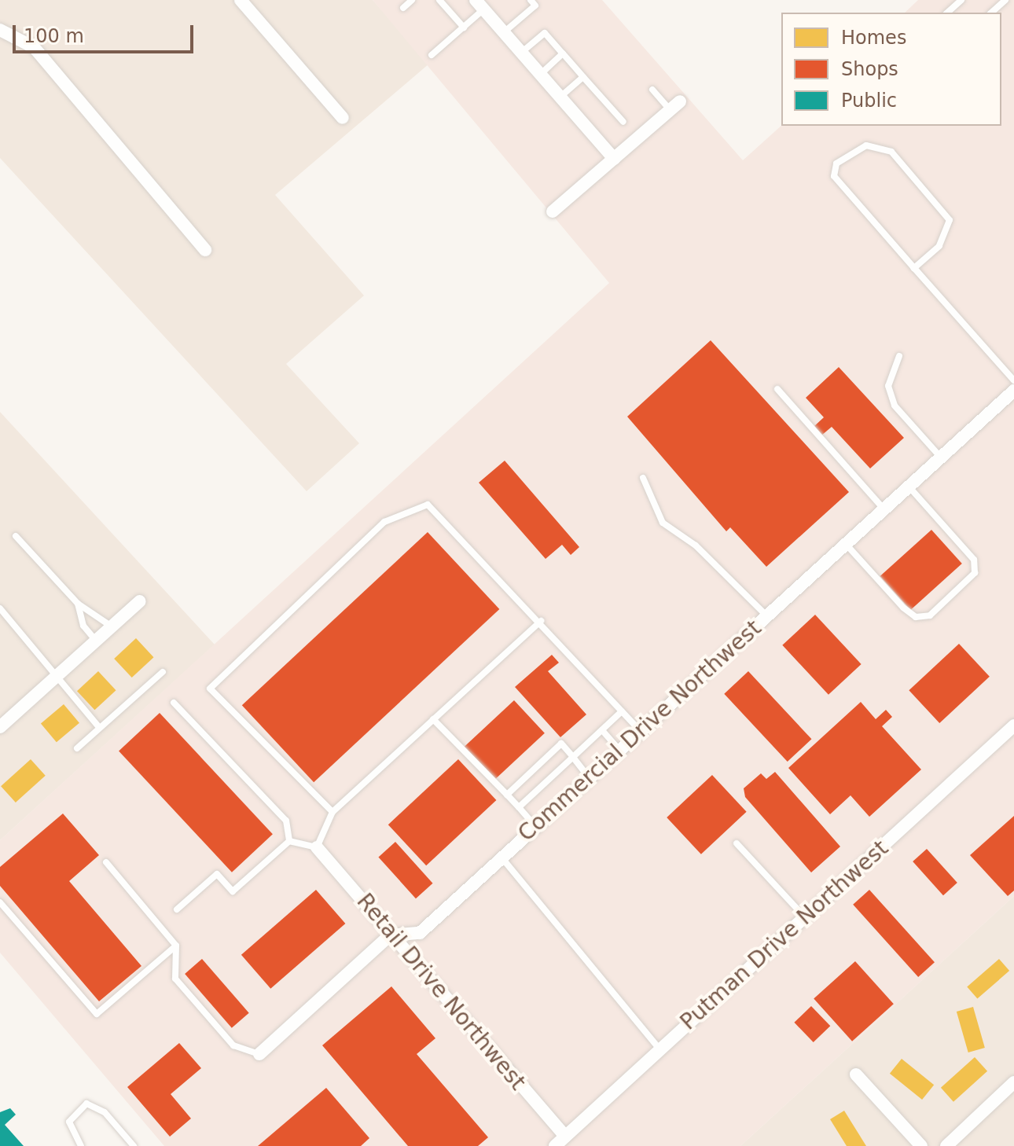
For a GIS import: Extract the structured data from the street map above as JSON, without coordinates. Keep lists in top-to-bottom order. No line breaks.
{"streets":{"street":["Commercial Drive Northwest","Putman Drive Northwest","Retail Drive Northwest"]},"crossings":[["Commercial Drive Northwest","Retail Drive Northwest"],["Putman Drive Northwest","Retail Drive Northwest"]],"legend":["Homes","Shops","Public"],"scale_bar":"100 m"}
